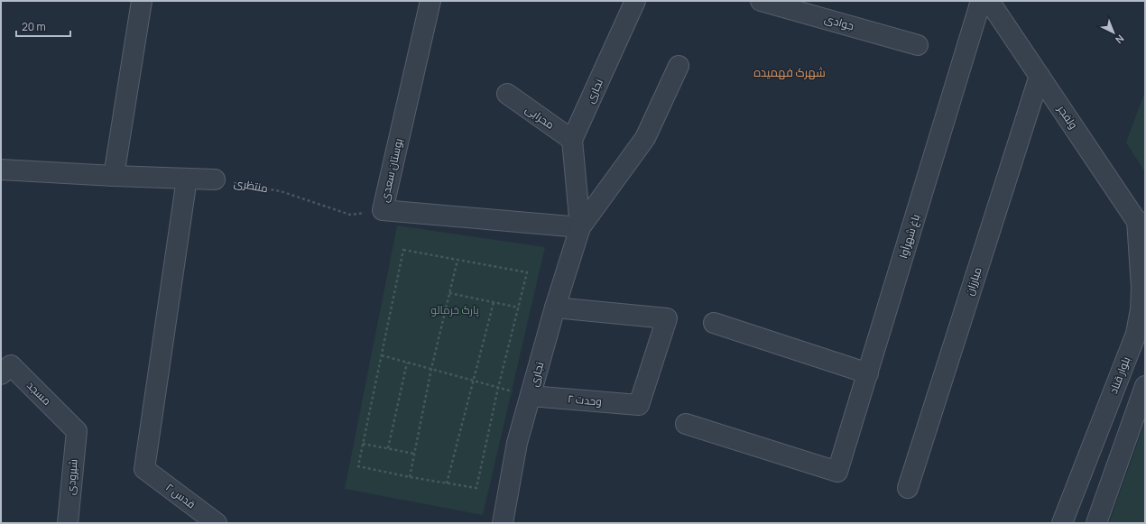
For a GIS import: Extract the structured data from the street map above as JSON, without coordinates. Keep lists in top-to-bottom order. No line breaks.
{"streets":{"street":["جوادی","نجاری","محرابی","ولفجر","بوستان سعدی","باغ شهرآوا","مبارزان","بلوار قناد","مسجد","وحدت ۲","شیرودی","قدس ۲"],"path":["منتظری"]},"crossings":[["نجاری","محرابی"],["نجاری","بوستان سعدی"],["نجاری","وحدت ۲"],["ولفجر","مبارزان"],["ولفجر","بلوار قناد"],["بوستان سعدی","منتظری"],["مسجد","شیرودی"]],"districts":["شهرک فهمیده"],"parks":["پارک خرمالو"],"scale_bar":"20 m","north":"bottom right"}
